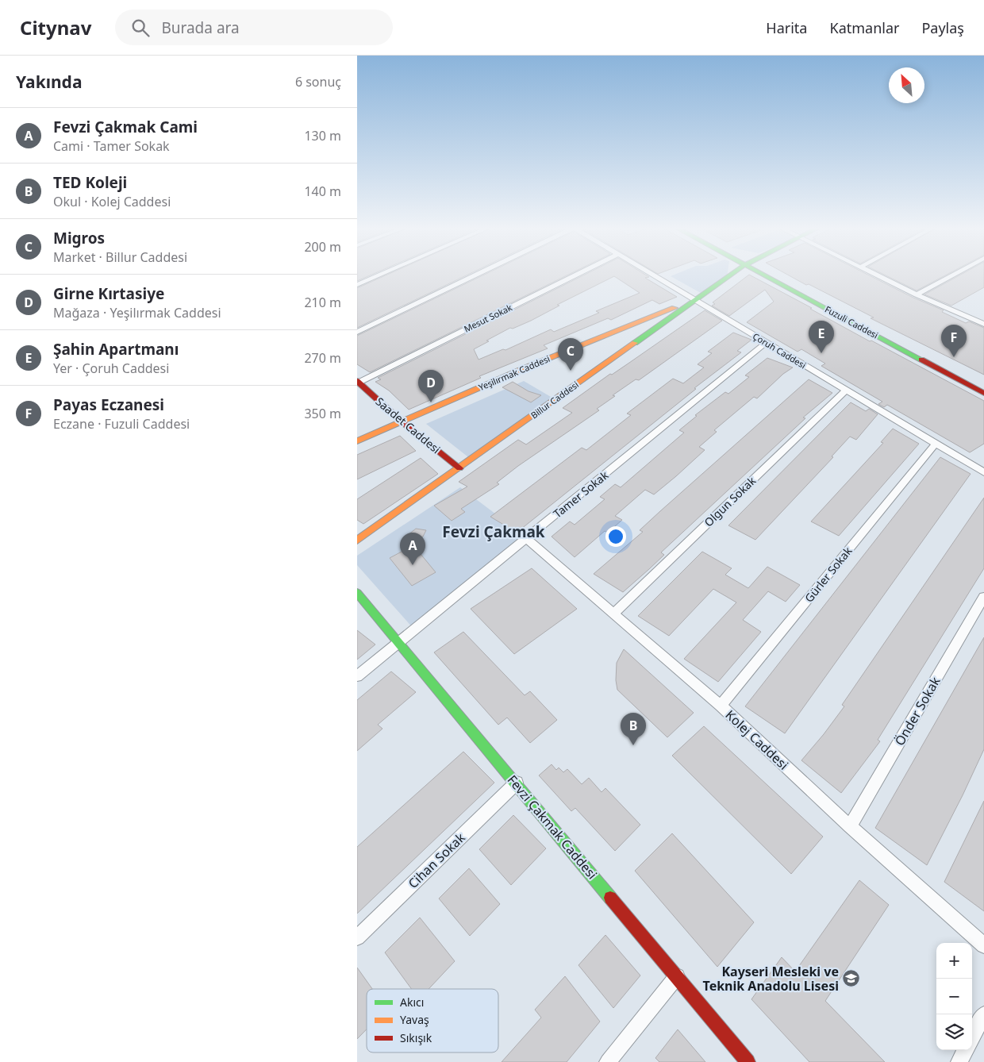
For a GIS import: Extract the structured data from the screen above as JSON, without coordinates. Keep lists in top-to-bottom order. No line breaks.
{"streets":{"street":["Mesut Sokak","Fuzuli Caddesi","Çoruh Caddesi","Yeşilırmak Caddesi","Billur Caddesi","Saadet Caddesi","Tamer Sokak","Olgun Sokak","Gürler Sokak","Önder Sokak","Kolej Caddesi","Fevzi Çakmak Caddesi","Cihan Sokak"]},"crossings":[["Mesut Sokak","Saadet Caddesi"],["Çoruh Caddesi","Yeşilırmak Caddesi"],["Çoruh Caddesi","Billur Caddesi"],["Çoruh Caddesi","Tamer Sokak"],["Çoruh Caddesi","Olgun Sokak"],["Çoruh Caddesi","Gürler Sokak"],["Yeşilırmak Caddesi","Billur Caddesi"],["Yeşilırmak Caddesi","Saadet Caddesi"],["Billur Caddesi","Saadet Caddesi"],["Tamer Sokak","Kolej Caddesi"],["Tamer Sokak","Fevzi Çakmak Caddesi"],["Olgun Sokak","Kolej Caddesi"],["Gürler Sokak","Kolej Caddesi"],["Önder Sokak","Kolej Caddesi"],["Fevzi Çakmak Caddesi","Cihan Sokak"]],"districts":["Fevzi Çakmak"],"places":{"school or university":["Kayseri Mesleki ve Teknik Anadolu Lisesi"]},"legend":["Akıcı","Yavaş","Sıkışık"],"north":"top left","page":{"header":"Citynav","search":"Burada ara","nav":["Harita","Katmanlar","Paylaş"],"heading":["Yakında","6 sonuç"],"list":[{"mark":"A","name":"Fevzi Çakmak Cami","note":"Cami · Tamer Sokak","value":"130 m"},{"mark":"B","name":"TED Koleji","note":"Okul · Kolej Caddesi","value":"140 m"},{"mark":"C","name":"Migros","note":"Market · Billur Caddesi","value":"200 m"},{"mark":"D","name":"Girne Kırtasiye","note":"Mağaza · Yeşilırmak Caddesi","value":"210 m"},{"mark":"E","name":"Şahin Apartmanı","note":"Yer · Çoruh Caddesi","value":"270 m"},{"mark":"F","name":"Payas Eczanesi","note":"Eczane · Fuzuli Caddesi","value":"350 m"}],"pins":["E","F","C","D","A","B"],"map_buttons":["+","−"]}}
